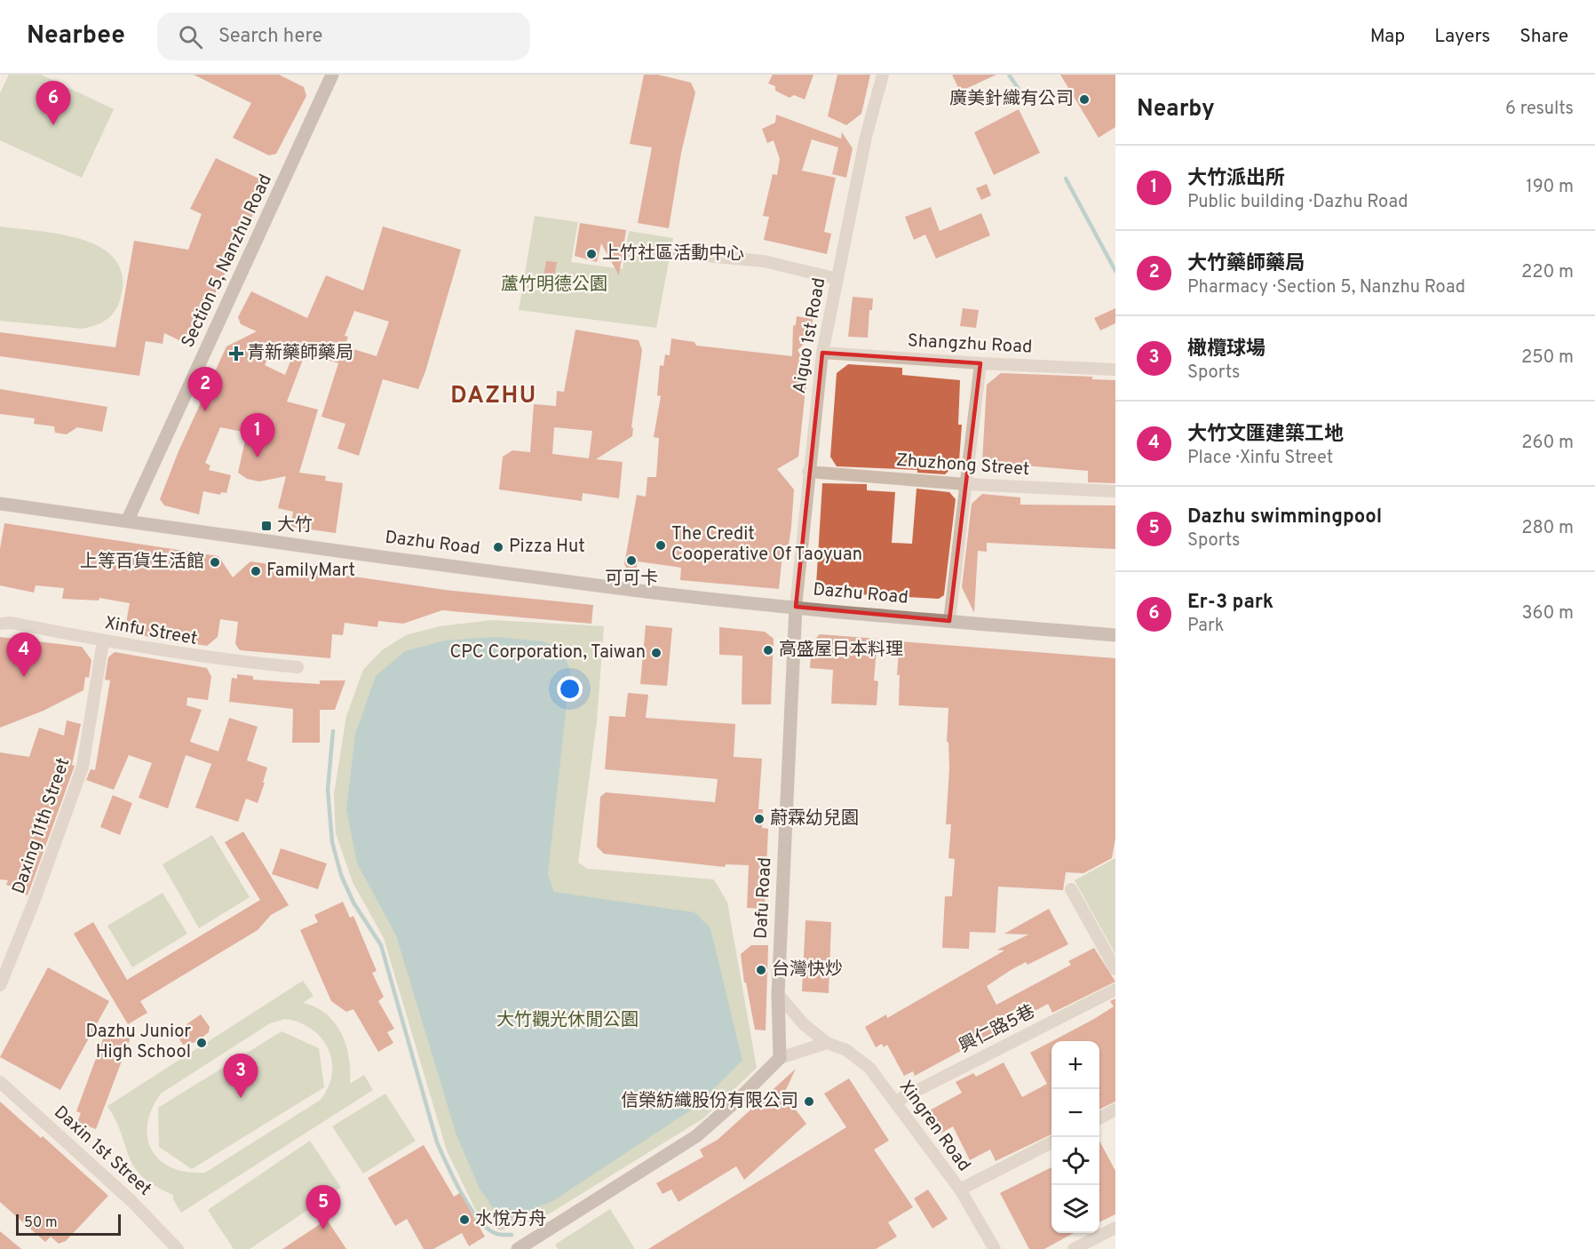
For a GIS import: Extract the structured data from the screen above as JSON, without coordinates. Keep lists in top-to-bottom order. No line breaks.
{"streets":{"street":["Section 5, Nanzhu Road","Aiguo 1st Road","Shangzhu Road","Zhuzhong Street","Dazhu Road","Xinfu Street","Daxing 11th Street","Dafu Road","興仁路5巷","Xingren Road","Daxin 1st Street"]},"crossings":[["Section 5, Nanzhu Road","Dazhu Road"],["Aiguo 1st Road","Shangzhu Road"],["Aiguo 1st Road","Zhuzhong Street"],["Aiguo 1st Road","Dazhu Road"],["Aiguo 1st Road","Dafu Road"],["Dazhu Road","Dafu Road"],["Xinfu Street","Daxing 11th Street"],["Dafu Road","Xingren Road"],["興仁路5巷","Xingren Road"]],"districts":["DAZHU"],"parks":["蘆竹明德公園","大竹觀光休閒公園"],"places":{"other":["廣美針織有公司","上竹社區活動中心","The Credit Cooperative Of Taoyuan","Pizza Hut","可可卡","上等百貨生活館","FamilyMart","高盛屋日本料理","CPC Corporation, Taiwan","蔚霖幼兒園","台灣快炒","Dazhu Junior High School","信榮紡織股份有限公司","水悅方舟"],"health":["青新藥師藥局"],"transit":["大竹"]},"scale_bar":"50 m","page":{"header":"Nearbee","search":"Search here","nav":["Map","Layers","Share"],"heading":["Nearby","6 results"],"pins":["6","2","1","4","3","5"],"list":[{"mark":"1","name":"大竹派出所","note":"Public building · Dazhu Road","value":"190 m"},{"mark":"2","name":"大竹藥師藥局","note":"Pharmacy · Section 5, Nanzhu Road","value":"220 m"},{"mark":"3","name":"橄欖球場","note":"Sports","value":"250 m"},{"mark":"4","name":"大竹文匯建築工地","note":"Place · Xinfu Street","value":"260 m"},{"mark":"5","name":"Dazhu swimmingpool","note":"Sports","value":"280 m"},{"mark":"6","name":"Er-3 park","note":"Park","value":"360 m"}],"map_buttons":["+","−"],"scale":"50 m"}}
